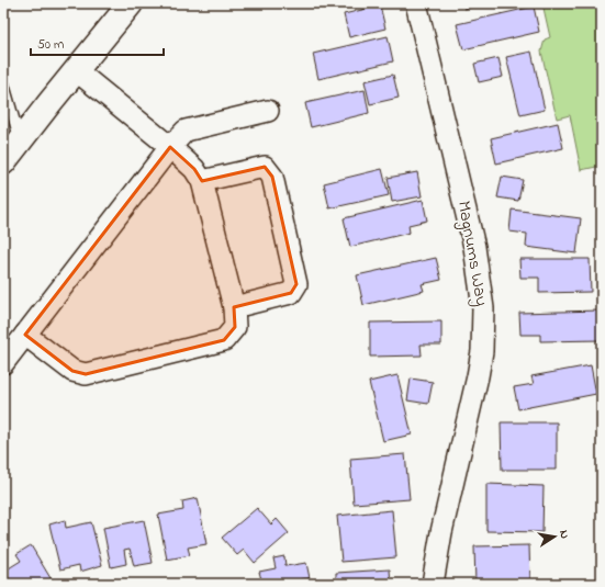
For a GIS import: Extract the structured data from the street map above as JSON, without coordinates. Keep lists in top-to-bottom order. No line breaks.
{"streets":{"street":["Magnums Way"]},"scale_bar":"50 m","north":"right"}
